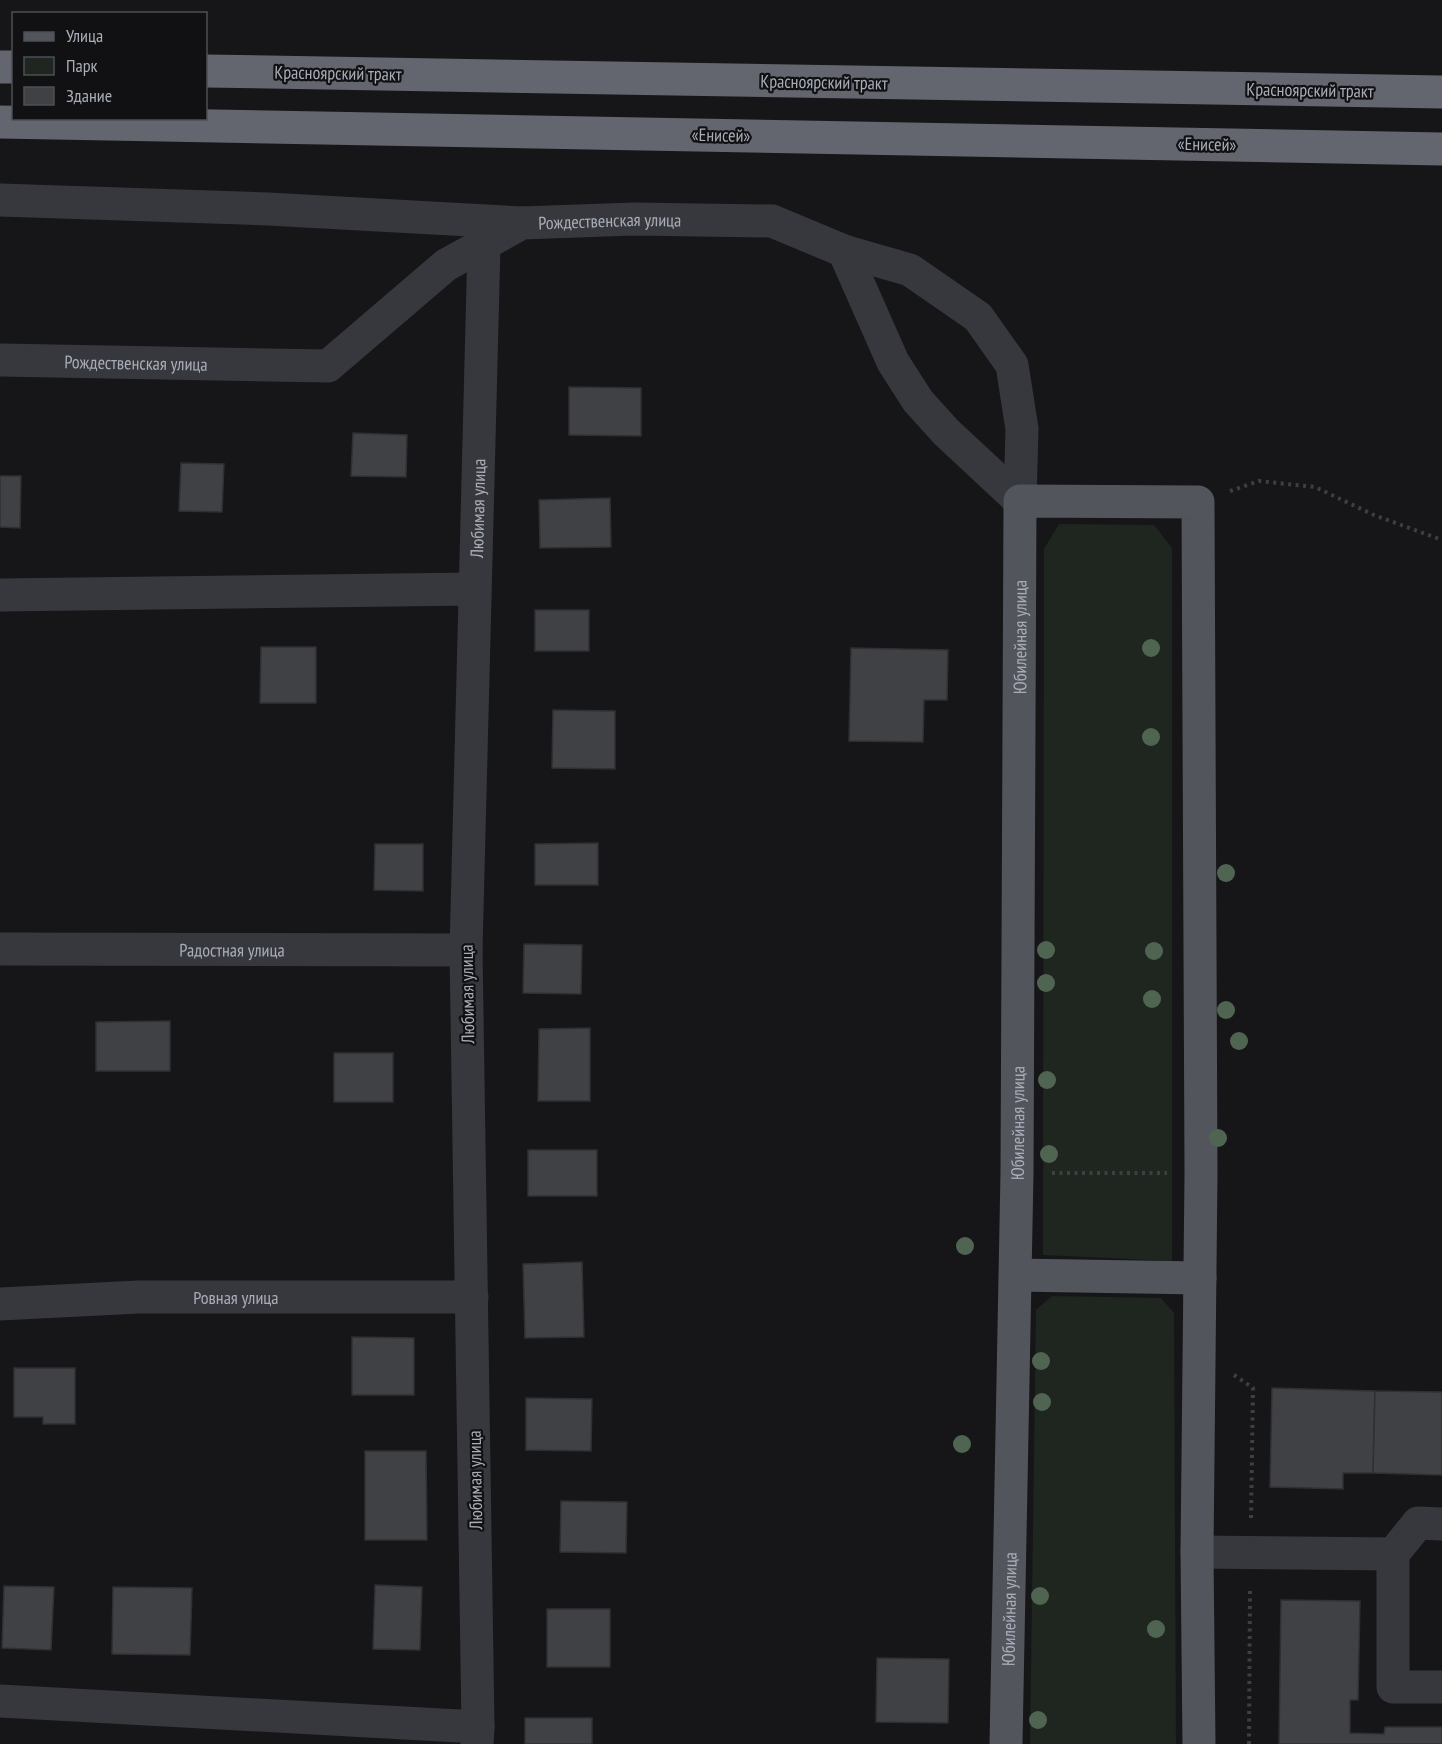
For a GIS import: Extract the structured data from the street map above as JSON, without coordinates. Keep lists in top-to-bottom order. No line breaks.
{"streets":{"highway":["Красноярский тракт","«Енисей»"],"main road":["Юбилейная улица"],"street":["Рождественская улица","Любимая улица","Радостная улица","Ровная улица"]},"crossings":[["Рождественская улица","Любимая улица"],["Рождественская улица","Юбилейная улица"],["Любимая улица","Радостная улица"],["Любимая улица","Ровная улица"]],"legend":["Улица","Парк","Здание"]}
